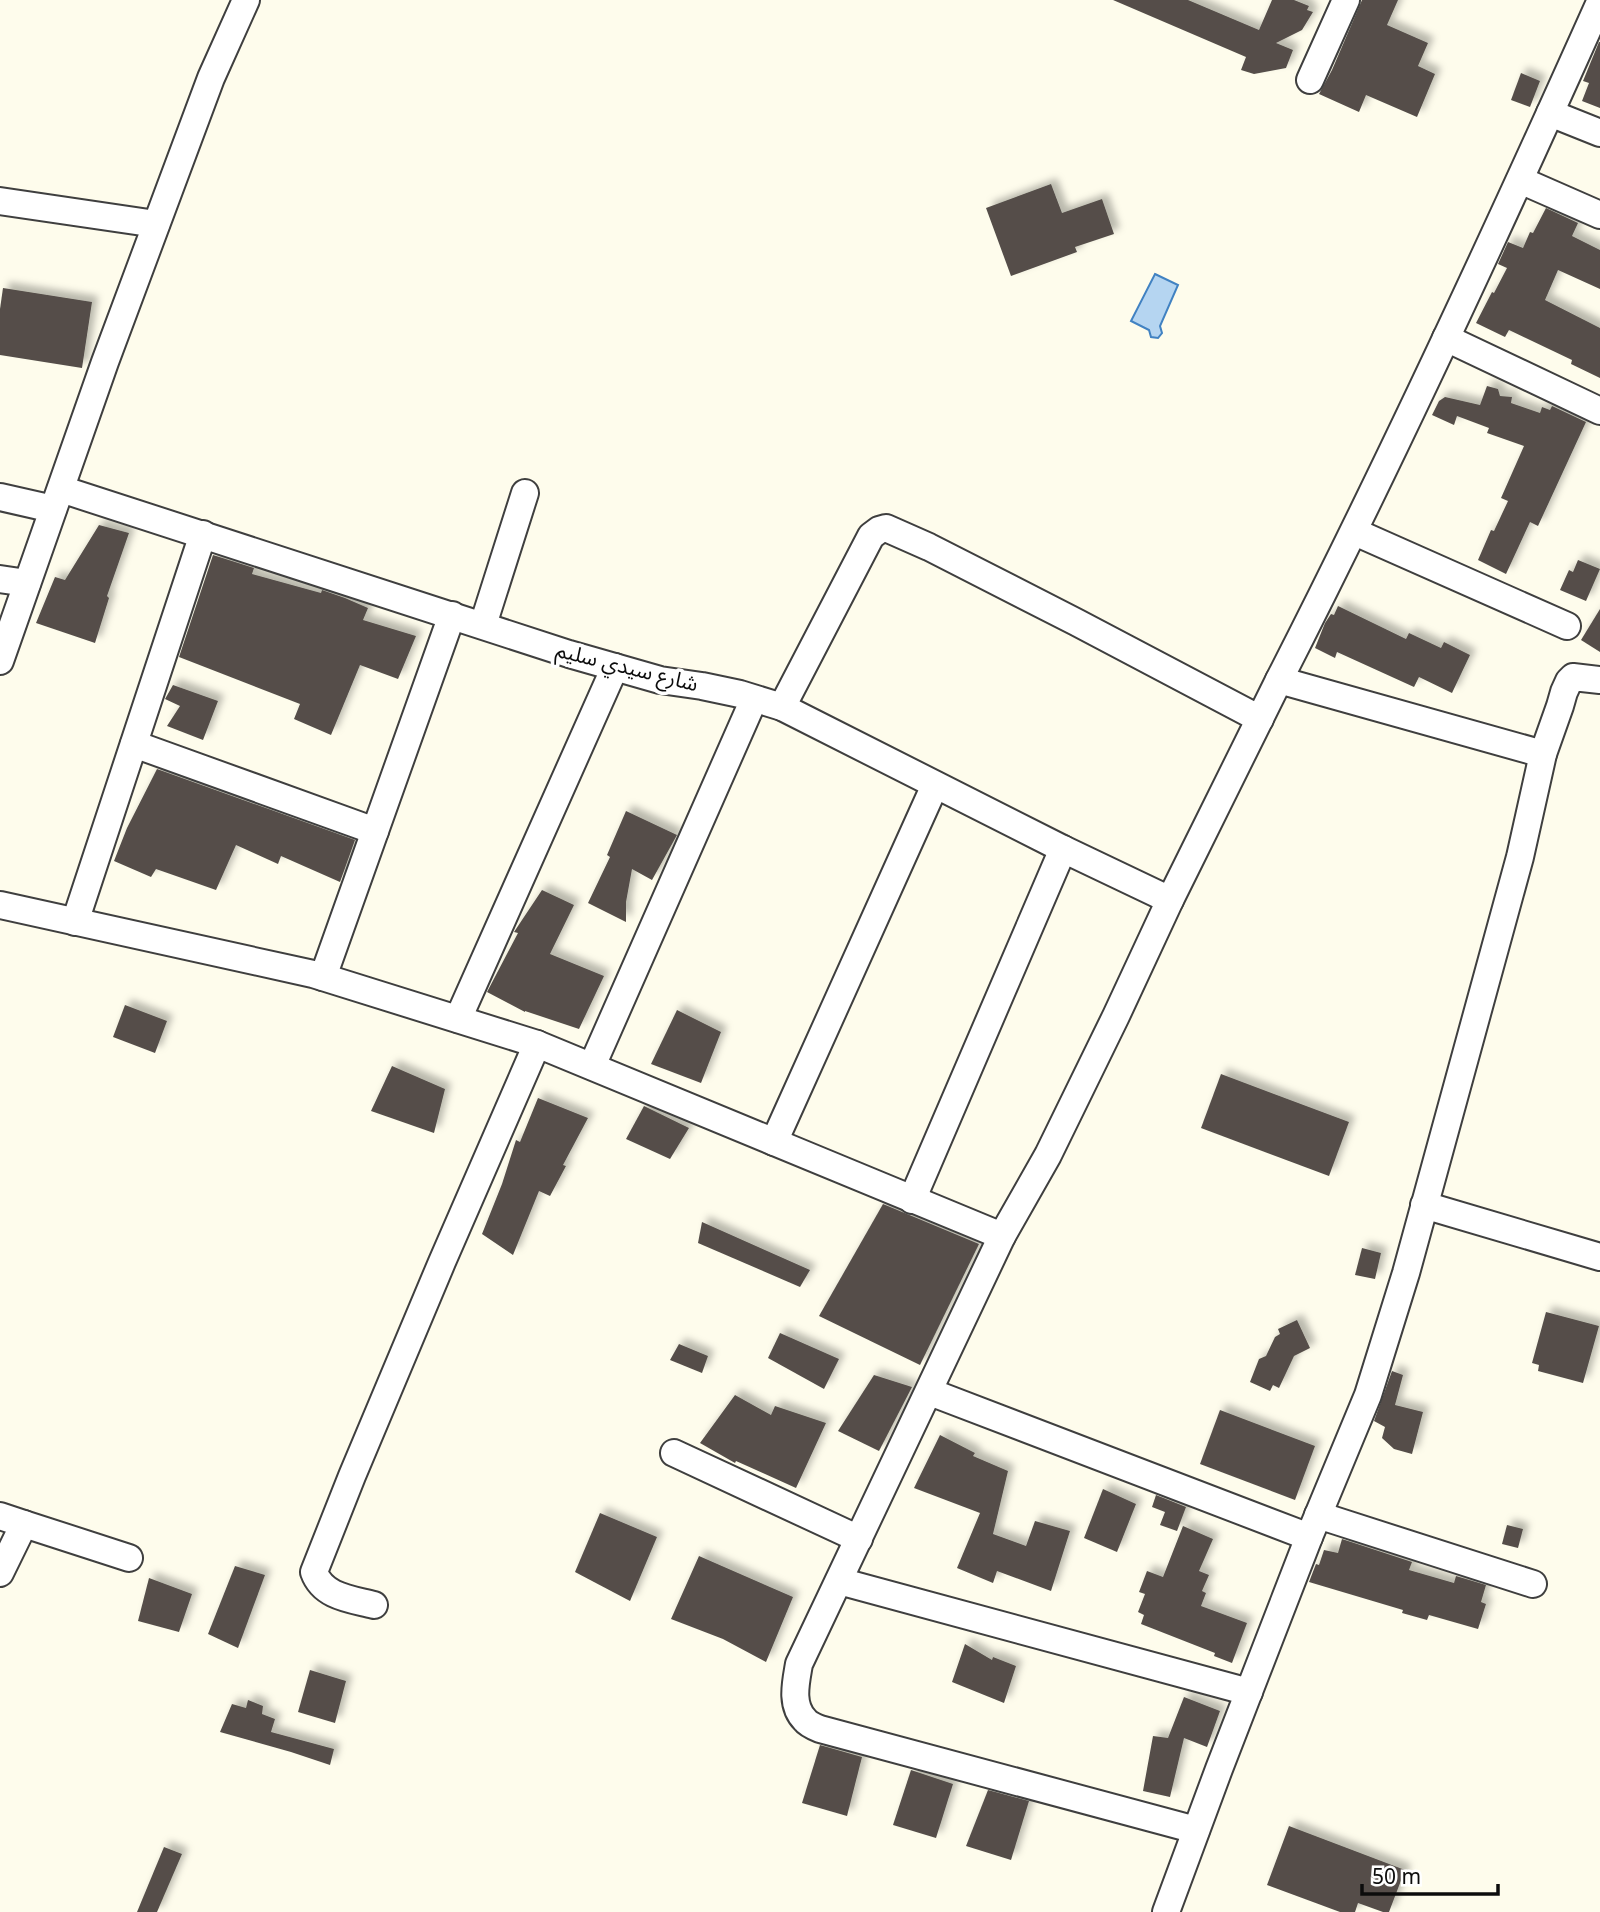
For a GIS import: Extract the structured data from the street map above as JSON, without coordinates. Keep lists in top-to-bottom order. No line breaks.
{"streets":{"street":["شارع سيدي سليم"]},"scale_bar":"50 m"}
